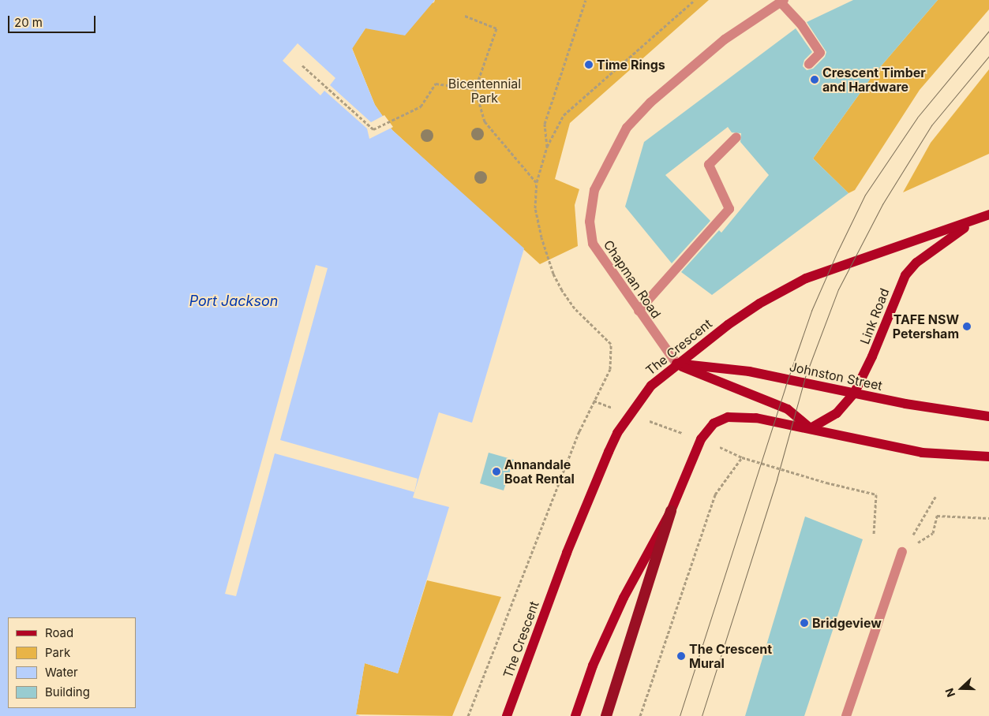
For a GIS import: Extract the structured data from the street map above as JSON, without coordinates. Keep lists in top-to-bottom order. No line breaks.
{"streets":{"main road":["Link Road","The Crescent","Johnston Street"],"street":["Chapman Road"]},"crossings":[["Chapman Road","The Crescent"],["Chapman Road","Johnston Street"],["Link Road","The Crescent"],["Link Road","Johnston Street"],["The Crescent","Johnston Street"]],"water":["Port Jackson"],"parks":["Bicentennial Park"],"places":["Time Rings","Crescent Timber and Hardware","TAFE NSW Petersham","Annandale Boat Rental","Bridgeview","The Crescent Mural"],"legend":["Road","Park","Water","Building"],"scale_bar":"20 m","north":"left"}
